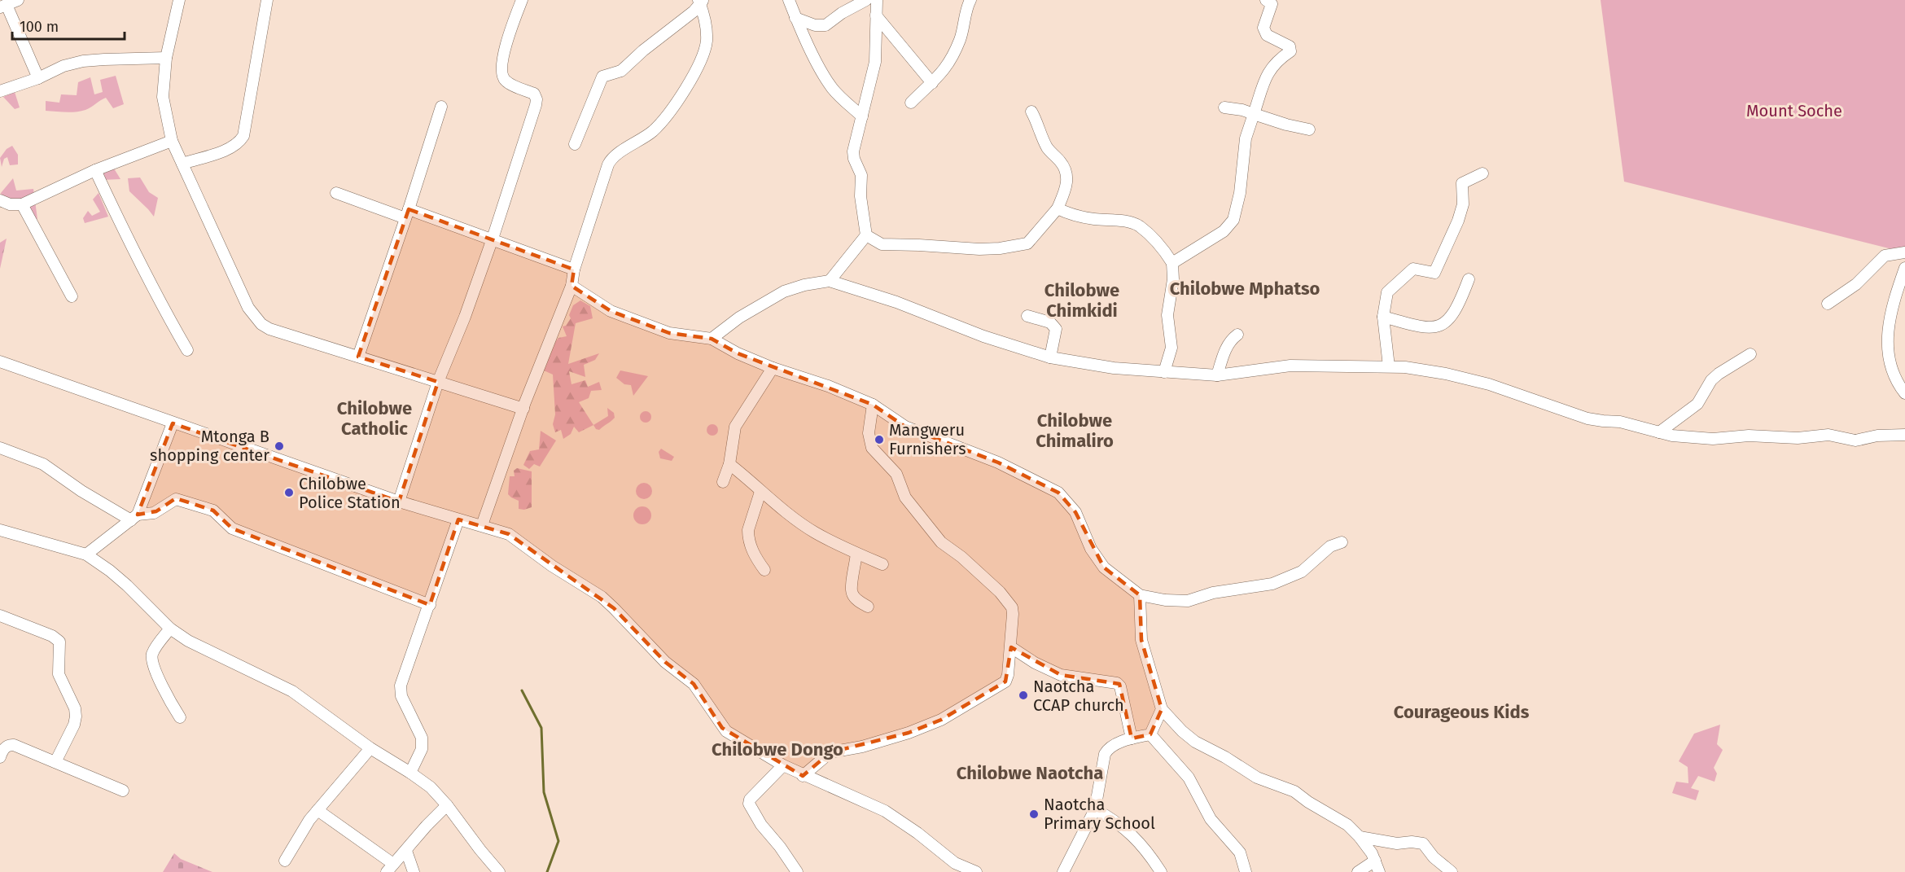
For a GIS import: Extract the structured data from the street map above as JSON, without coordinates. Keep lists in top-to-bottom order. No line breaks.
{"districts":["Chilobwe Mphatso","Chilobwe Chimkidi","Chilobwe Catholic","Chilobwe Chimaliro","Courageous Kids","Chilobwe Dongo","Chilobwe Naotcha"],"parks":["Mount Soche"],"places":["Mangweru Furnishers","Mtonga B shopping center","Chilobwe Police Station","Naotcha CCAP church","Naotcha Primary School"],"scale_bar":"100 m"}
